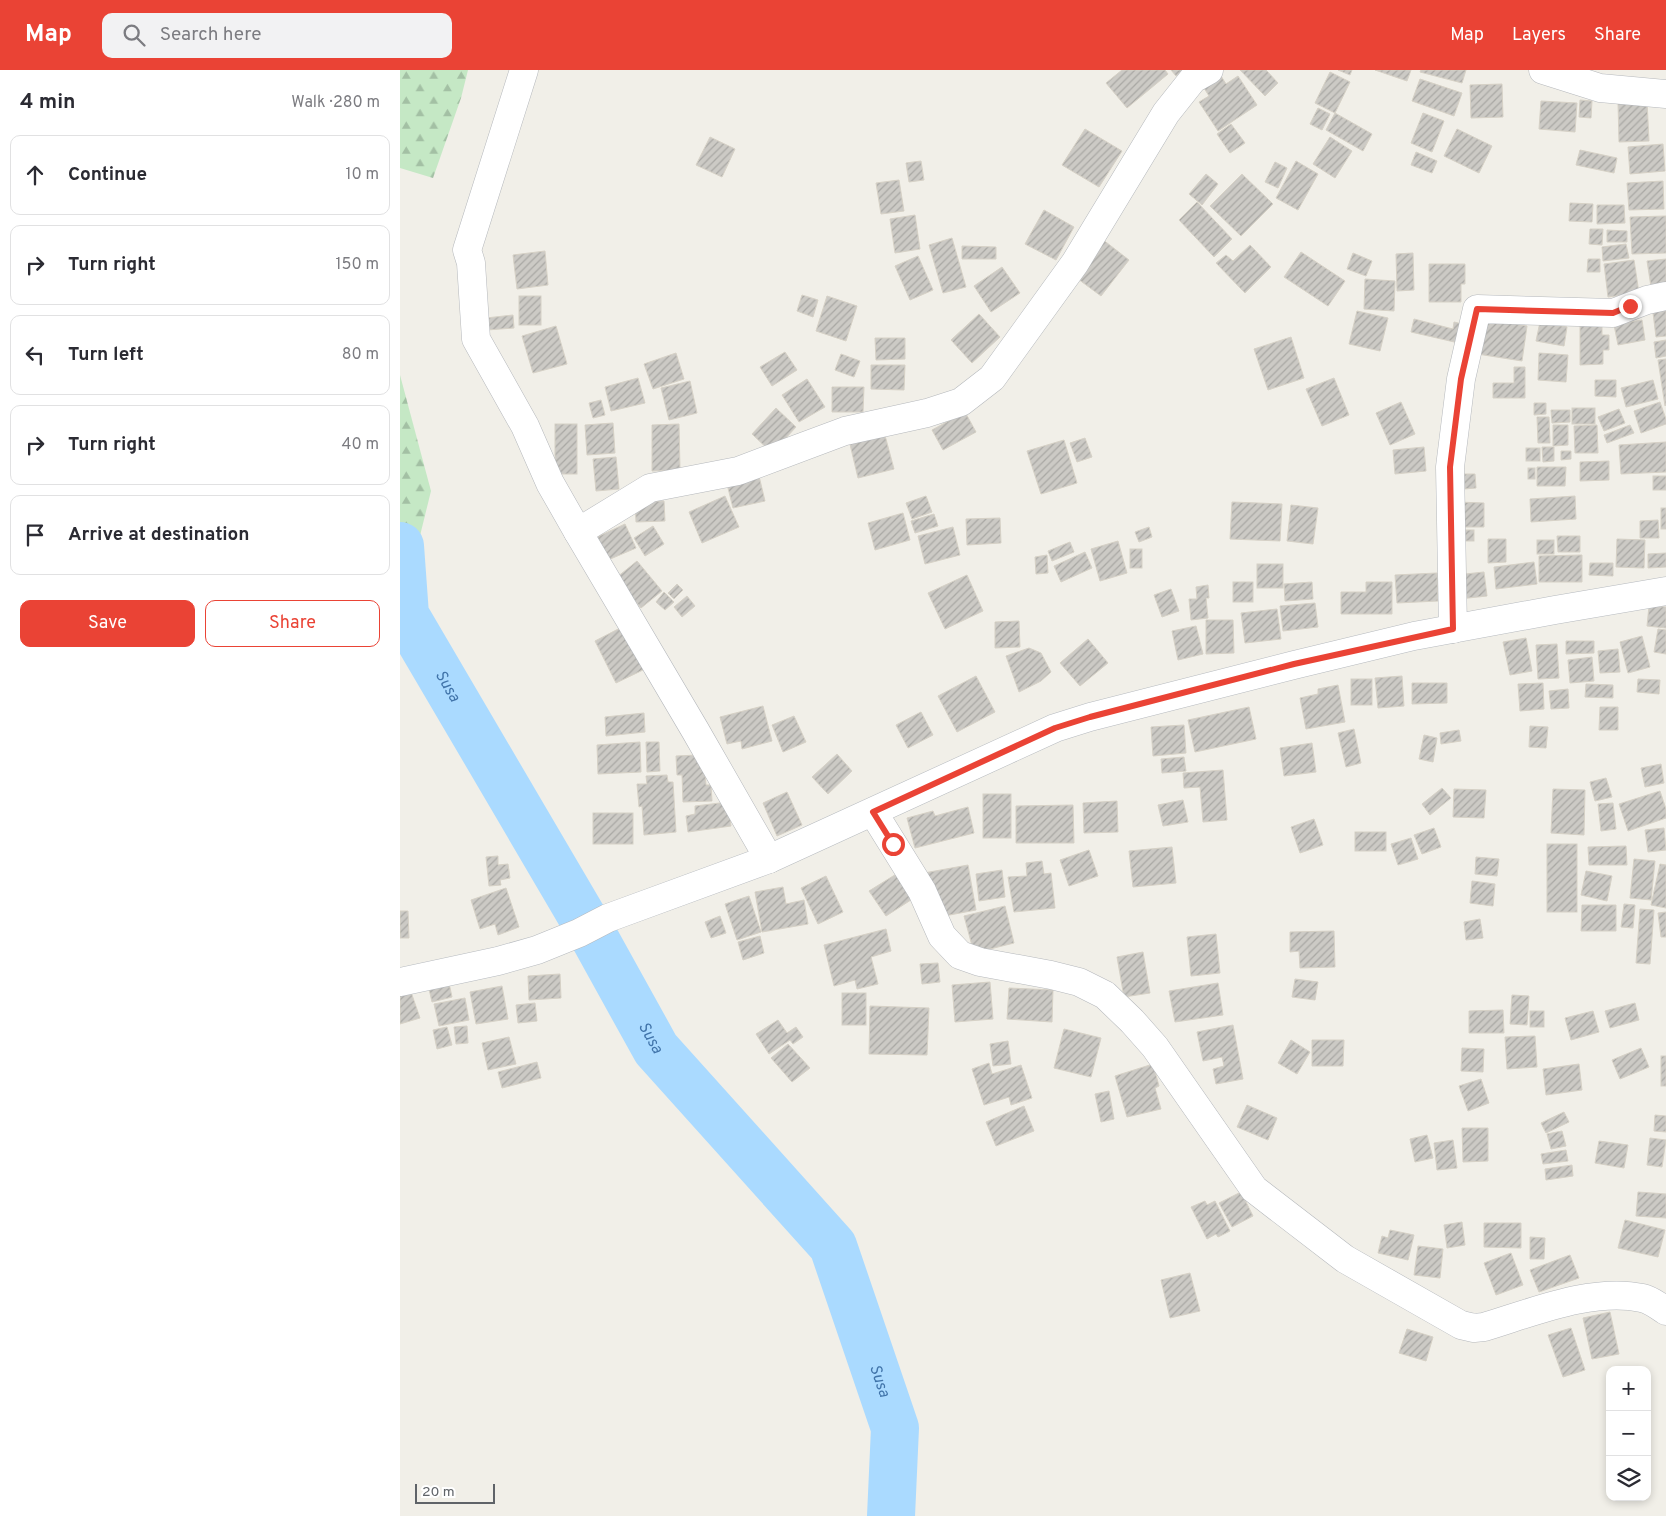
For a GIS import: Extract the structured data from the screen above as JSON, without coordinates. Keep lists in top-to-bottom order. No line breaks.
{"water":["Susa"],"scale_bar":"20 m","page":{"header":"Map","search":"Search here","nav":["Map","Layers","Share"],"heading":["4 min","Walk · 280 m"],"list":[["Continue","10 m"],["Turn right","150 m"],["Turn left","80 m"],["Turn right","40 m"],"Arrive at destination"],"buttons":["Save","Share"],"map_buttons":["+","−"],"scale":"20 m"}}
